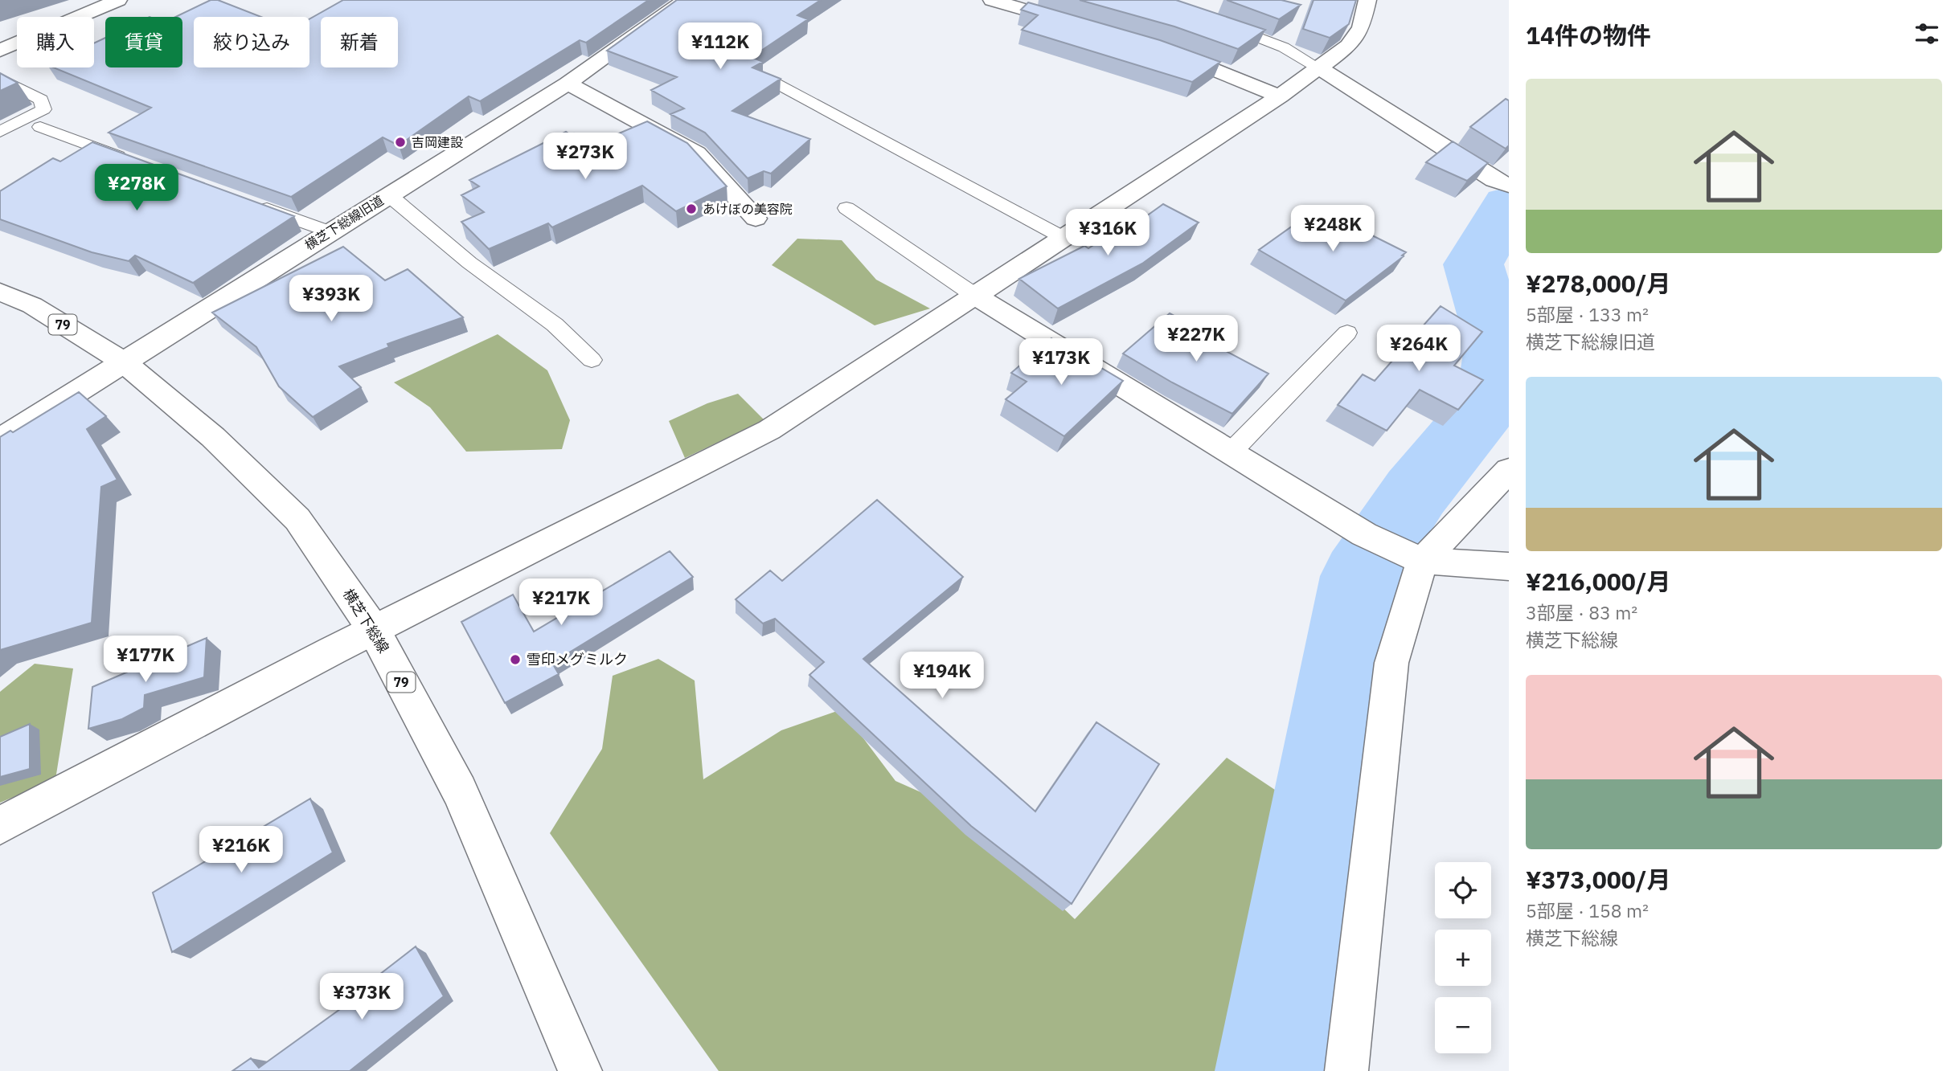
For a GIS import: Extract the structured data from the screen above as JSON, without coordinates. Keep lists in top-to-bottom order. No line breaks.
{"streets":{"main road":["横芝下総線旧道","79","横芝下総線"]},"crossings":[["横芝下総線旧道","横芝下総線"]],"places":["吉岡建設","あけぼの美容院","雪印メグミルク"],"page":{"heading":"14件の物件","chip":["購入","賃貸","絞り込み","新着"],"price":["¥112K","¥273K","¥278K","¥248K","¥316K","¥393K","¥227K","¥264K","¥173K","¥217K","¥177K","¥194K","¥216K","¥373K"],"list":[{"name":"¥278,000/月","note":"5部屋 · 133 m² · 横芝下総線旧道"},{"name":"¥216,000/月","note":"3部屋 · 83 m² · 横芝下総線"},{"name":"¥373,000/月","note":"5部屋 · 158 m² · 横芝下総線"}],"map_buttons":["+","−"]}}
